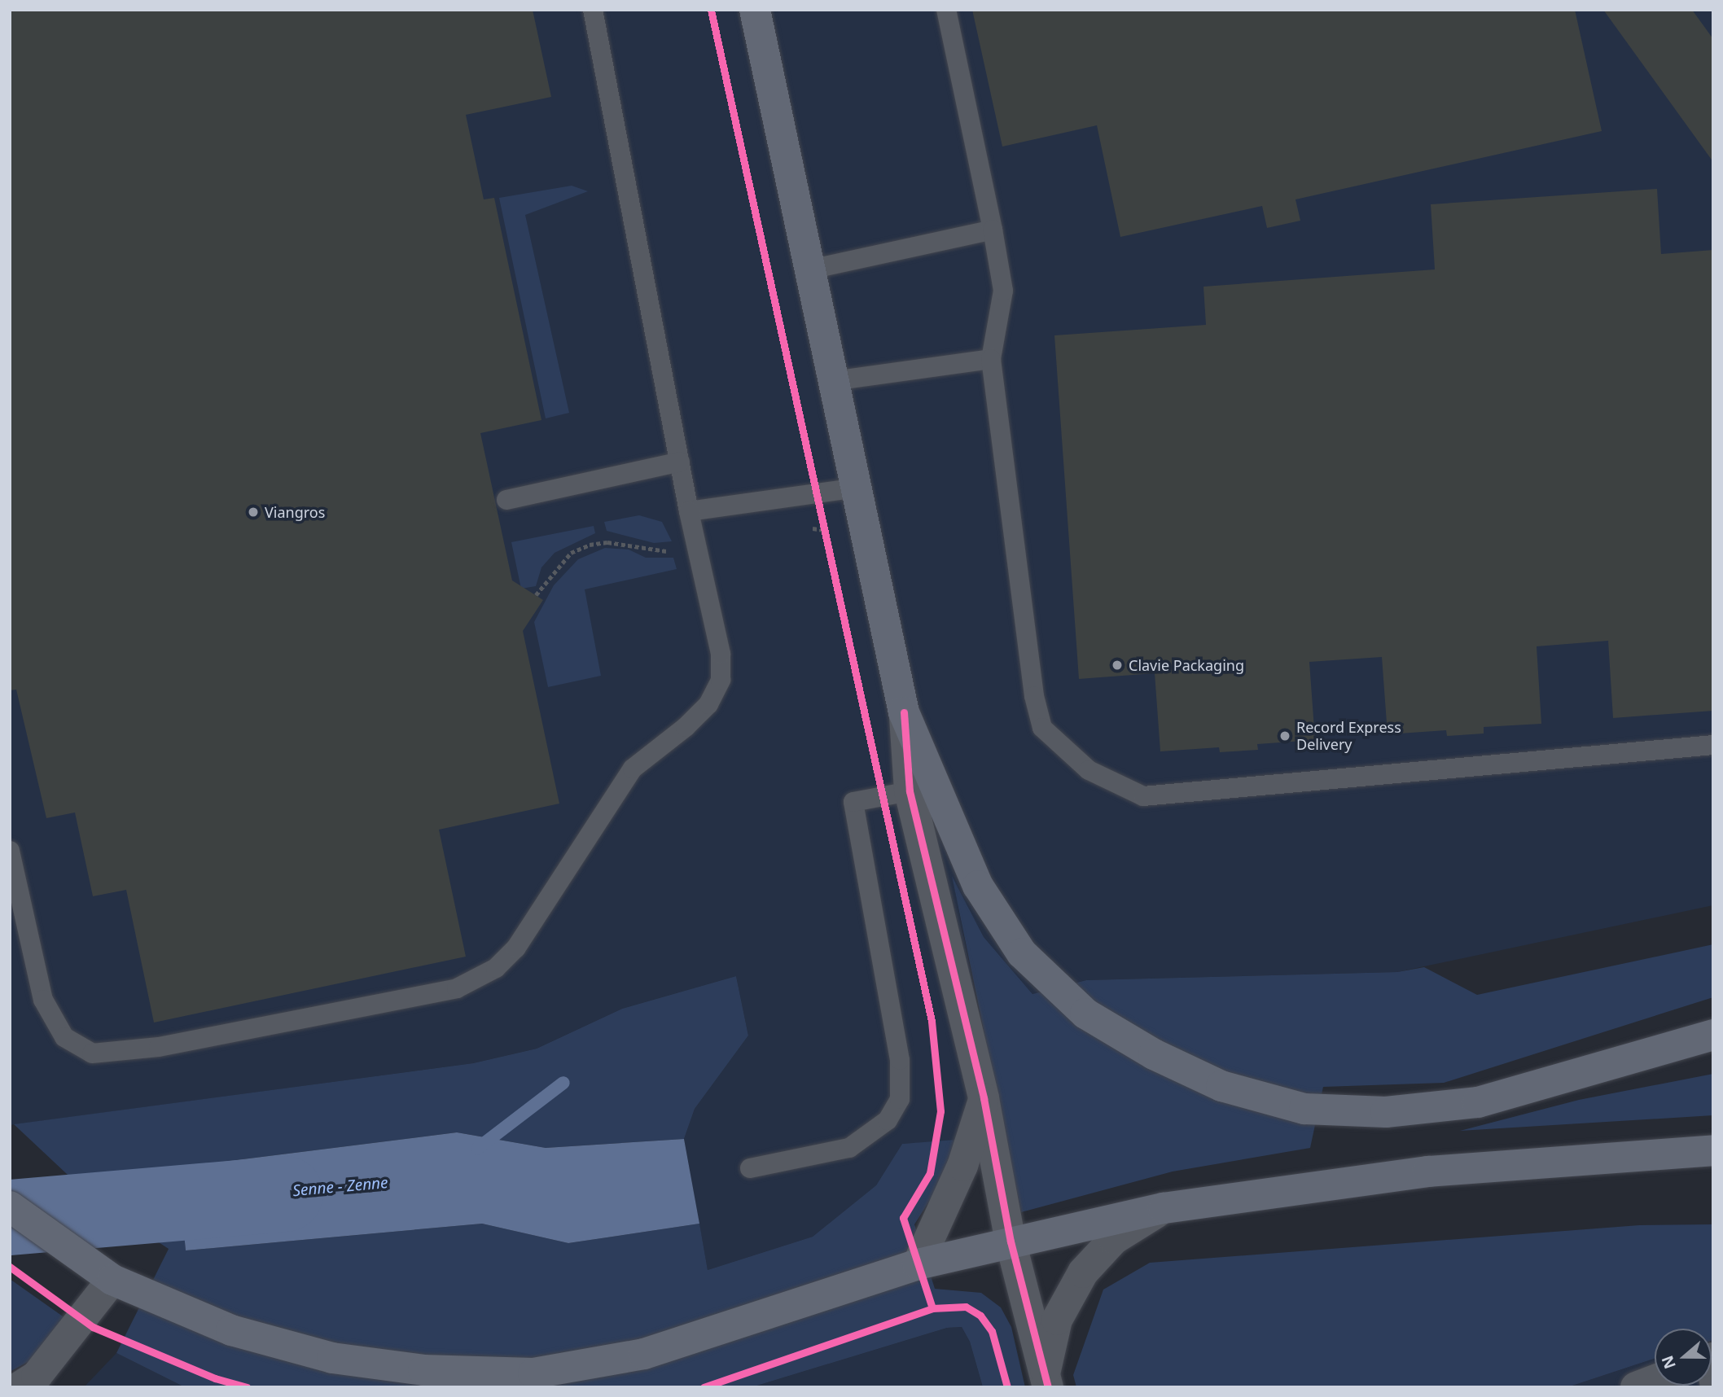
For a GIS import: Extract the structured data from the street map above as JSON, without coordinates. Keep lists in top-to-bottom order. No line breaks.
{"water":["Senne - Zenne"],"places":["Viangros","Clavie Packaging","Record Express Delivery"],"north":"left"}
